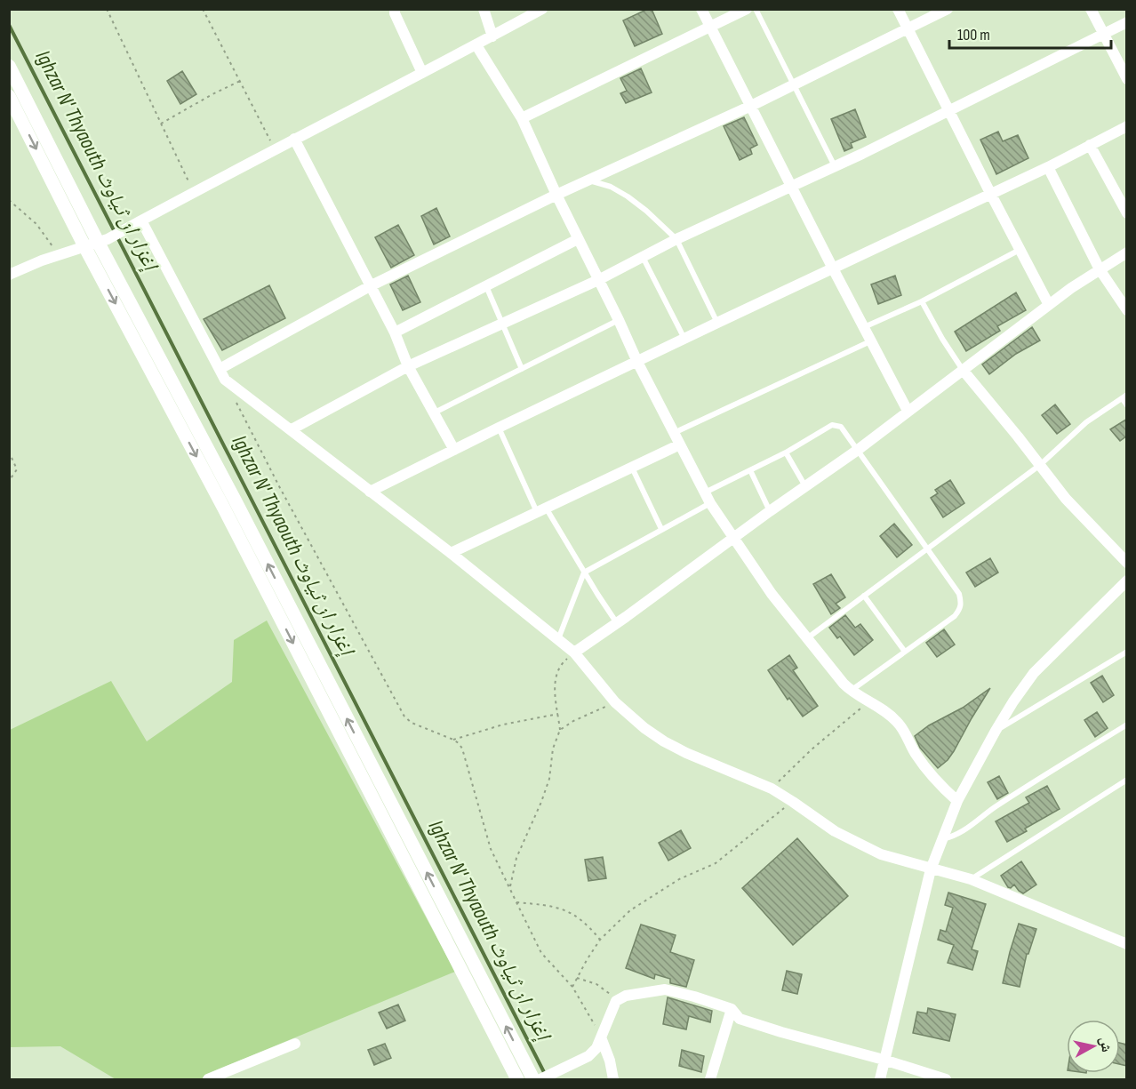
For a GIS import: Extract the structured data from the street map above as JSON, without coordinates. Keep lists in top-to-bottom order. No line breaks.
{"water":["Ighzar N' Thyaouth إغزار ان ثياوث"],"scale_bar":"100 m","north":"right"}
